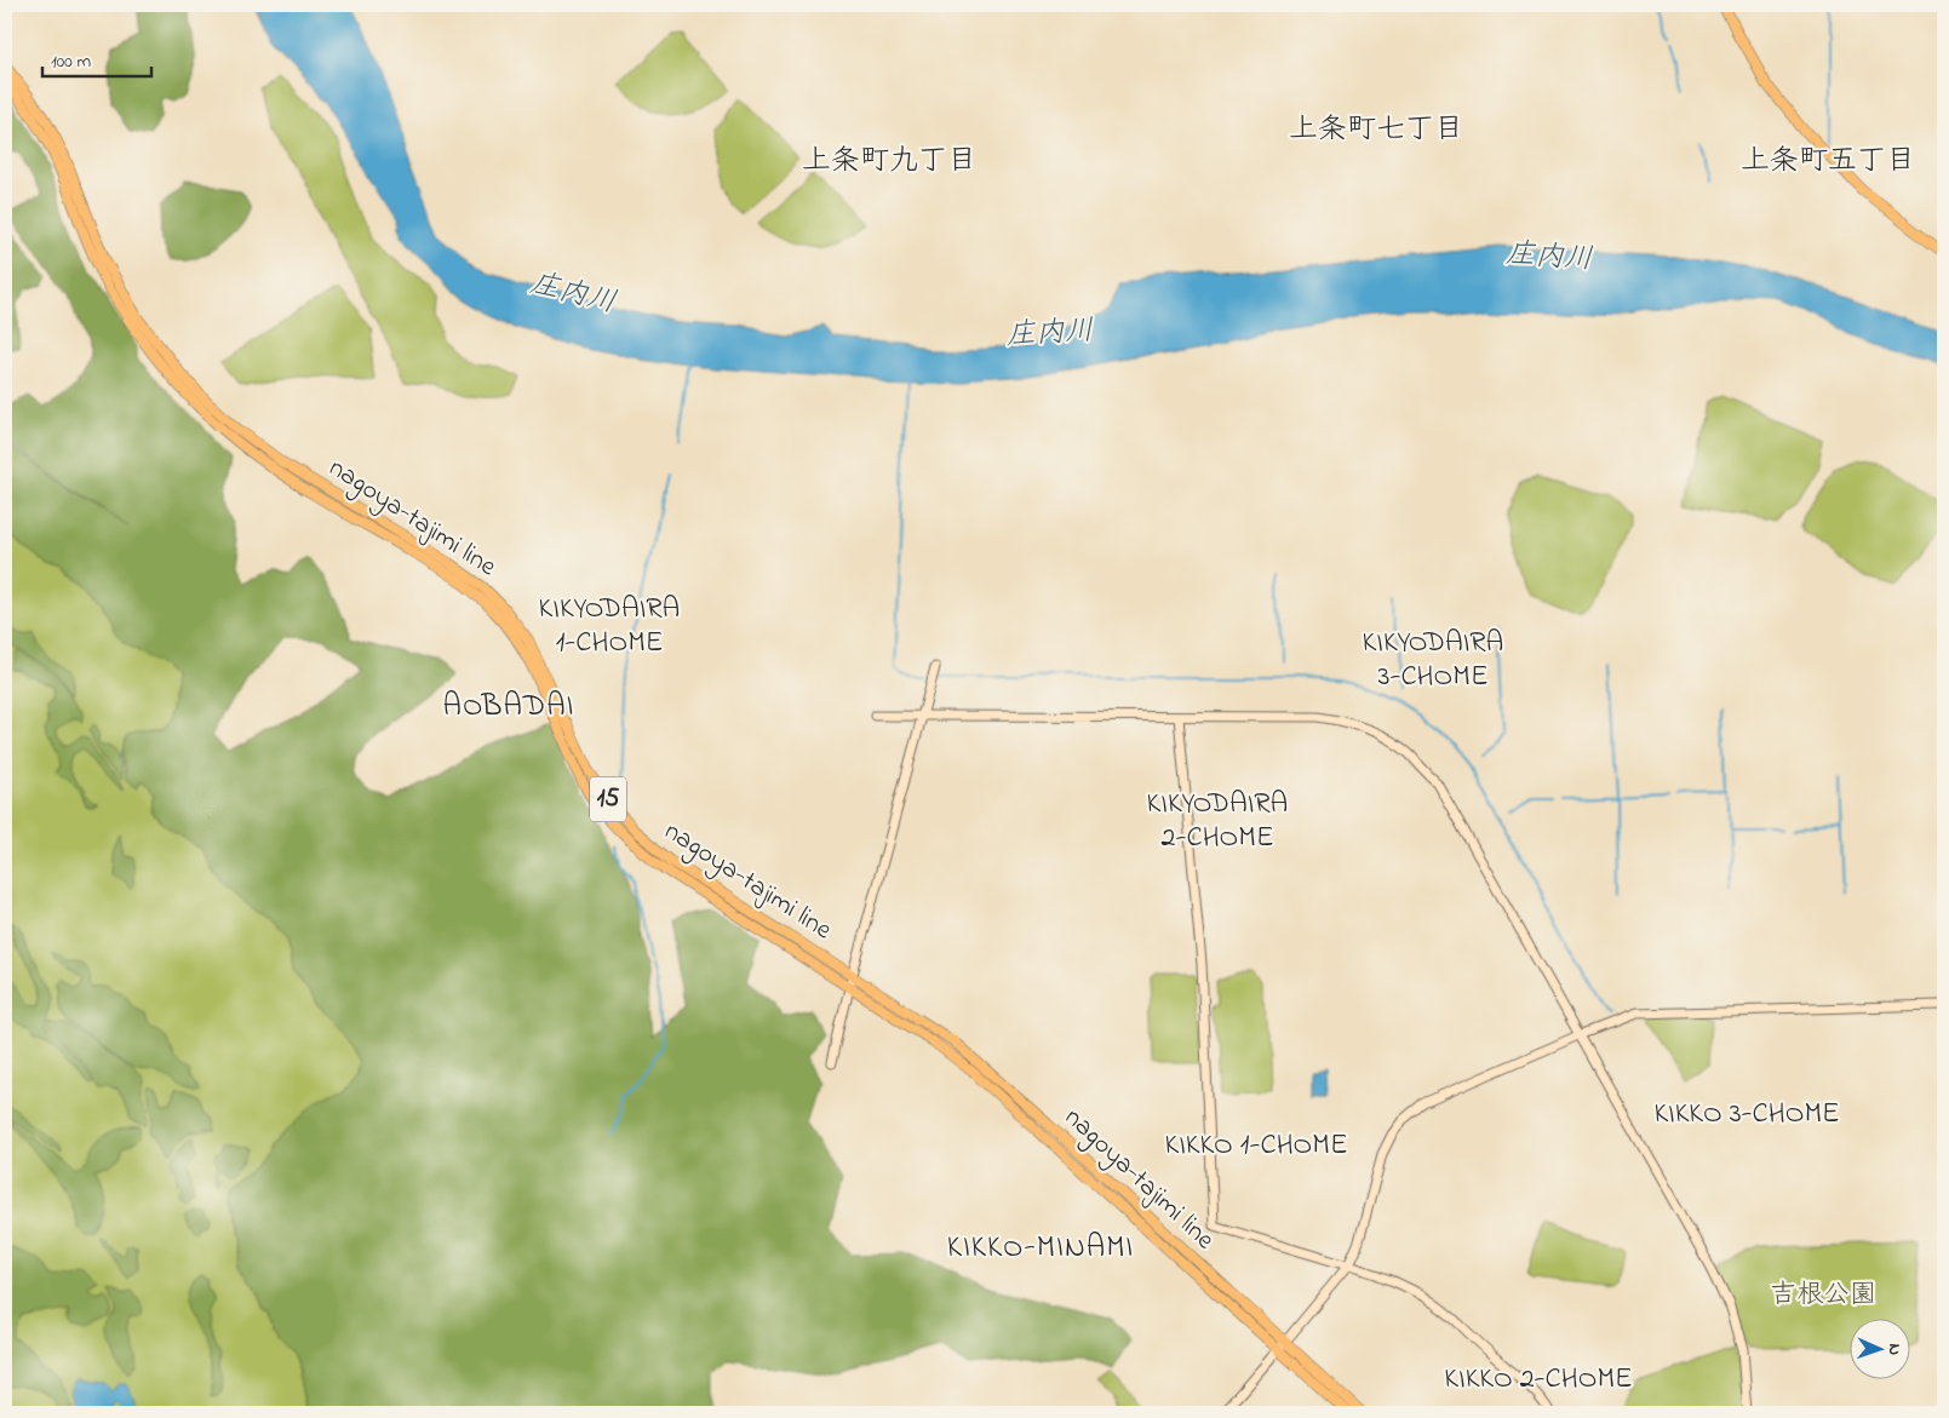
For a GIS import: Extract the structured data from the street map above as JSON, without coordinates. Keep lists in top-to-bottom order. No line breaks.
{"streets":{"main road":["nagoya-tajimi line","15"]},"districts":["上条町七丁目","上条町九丁目","上条町五丁目","KIKYODAIRA 1-CHOME","KIKYODAIRA 3-CHOME","AOBADAI","KIKYODAIRA 2-CHOME","KIKKO 3-CHOME","KIKKO 1-CHOME","KIKKO-MINAMI","KIKKO 2-CHOME"],"water":["庄内川"],"parks":["吉根公園"],"scale_bar":"100 m","north":"right"}
